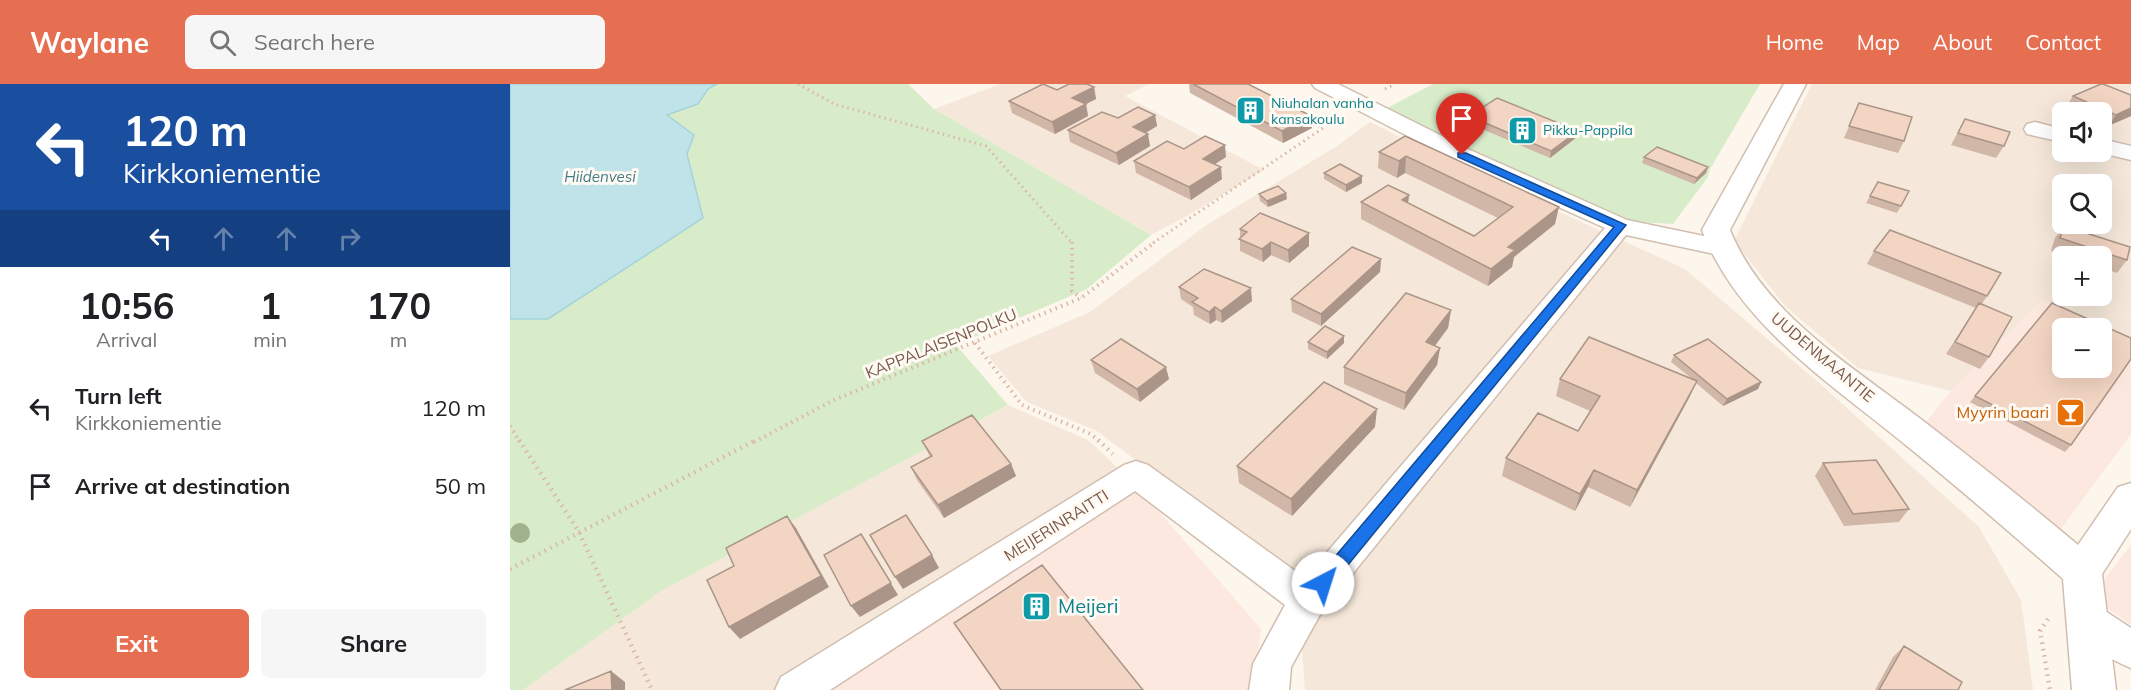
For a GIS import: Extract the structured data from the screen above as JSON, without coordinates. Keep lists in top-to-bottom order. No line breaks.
{"streets":{"street":["UUDENMAANTIE","MEIJERINRAITTI"],"path":["KAPPALAISENPOLKU"]},"water":["Hiidenvesi"],"places":{"building":["Niuhalan vanha kansakoulu","Pikku-Pappila","Meijeri"],"bar":["Myyrin baari"]},"page":{"header":"Waylane","search":"Search here","nav":["Home","Map","About","Contact"],"turn":["120 m","Kirkkoniementie"],"map_buttons":["+","−"],"eta":["10:56","Arrival","1","min","170","m"],"list":[{"name":"Turn left","note":"Kirkkoniementie","value":"120 m"},{"name":"Arrive at destination","value":"50 m"}],"buttons":["Exit","Share"]}}
